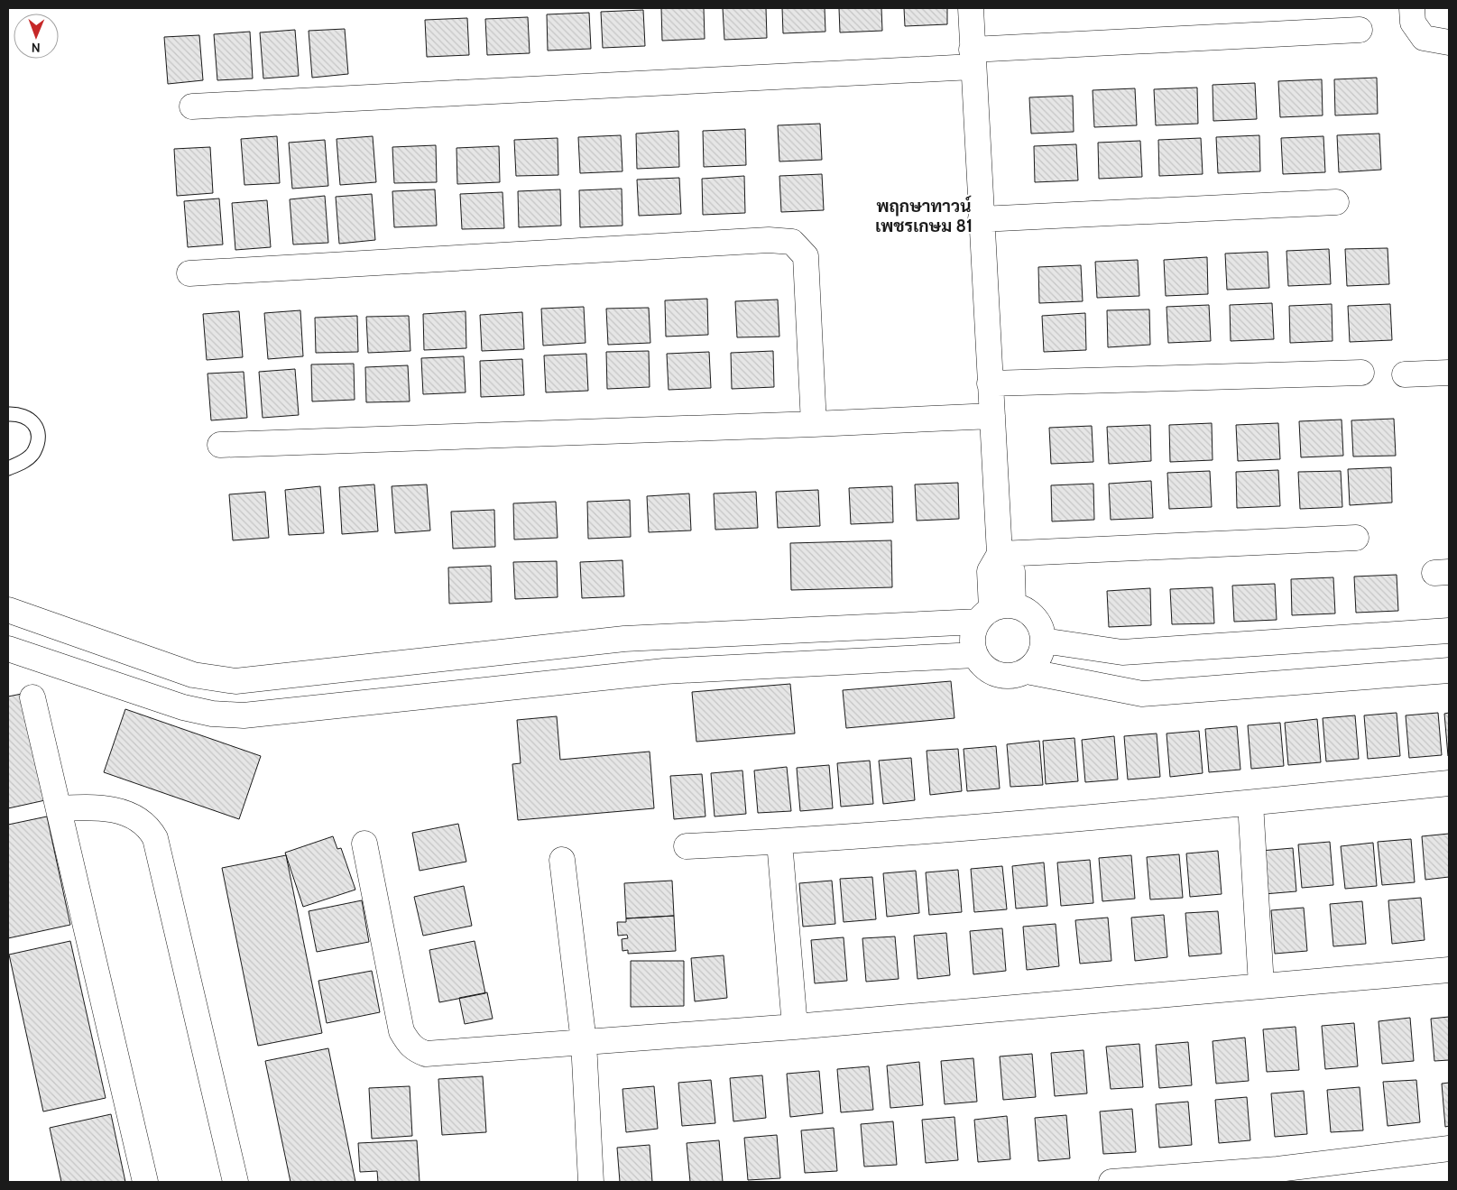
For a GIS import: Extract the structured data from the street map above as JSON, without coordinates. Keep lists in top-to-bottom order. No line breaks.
{"districts":["พฤกษาทาวน์ เพชรเกษม 81"],"north":"bottom"}
